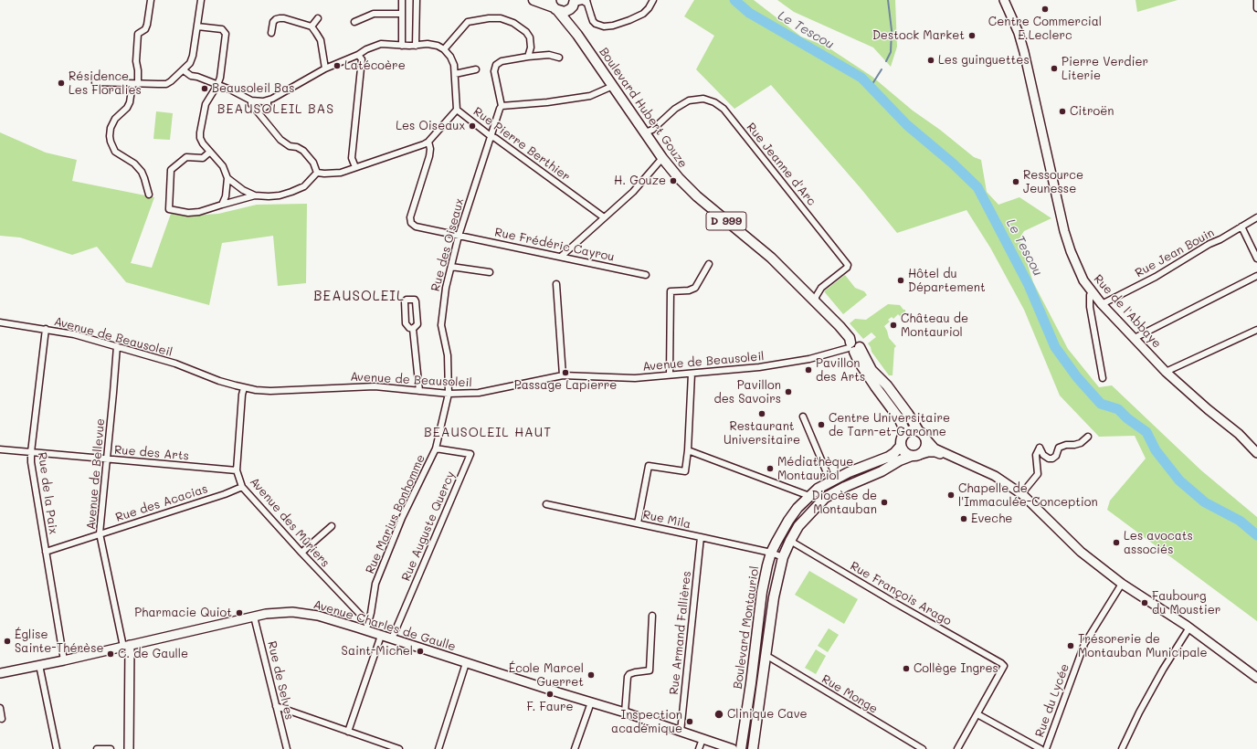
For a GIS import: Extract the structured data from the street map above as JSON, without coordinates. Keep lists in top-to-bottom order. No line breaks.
{"streets":{"main road":["Boulevard Hubert Gouze","D 999","Rue de l'Abbaye","Avenue Charles de Gaulle","Boulevard Montauriol"],"street":["Rue Pierre Berthier","Rue Jeanne d'Arc","Rue des Oiseaux","Rue Frédéric Cayrou","Rue Jean Bouin","Avenue de Beausoleil","Rue des Arts","Avenue de Bellevue","Rue de la Paix","Rue des Acacias","Rue Marius Bonhomme","Rue Mila","Avenue des Mûriers","Rue Auguste Quercy","Rue François Arago","Rue Armand Fallières","Rue de Selves","Rue Monge","Rue du Lycée"]},"crossings":[["Boulevard Hubert Gouze","Rue Jeanne d'Arc"],["Boulevard Hubert Gouze","D 999"],["Boulevard Hubert Gouze","Avenue de Beausoleil"],["Boulevard Hubert Gouze","Boulevard Montauriol"],["Rue Pierre Berthier","Rue des Oiseaux"],["Rue des Oiseaux","Rue Frédéric Cayrou"],["Rue des Oiseaux","Avenue de Beausoleil"],["Rue des Oiseaux","Rue Marius Bonhomme"],["Rue Jean Bouin","Rue de l'Abbaye"],["Avenue de Beausoleil","Avenue de Bellevue"],["Avenue de Beausoleil","Rue de la Paix"],["Avenue de Beausoleil","Rue Marius Bonhomme"],["Avenue de Beausoleil","Avenue des Mûriers"],["Rue des Arts","Avenue de Bellevue"],["Rue des Arts","Rue de la Paix"],["Rue des Arts","Avenue des Mûriers"],["Avenue de Bellevue","Rue des Acacias"],["Avenue de Bellevue","Avenue Charles de Gaulle"],["Rue de la Paix","Rue des Acacias"],["Rue de la Paix","Avenue Charles de Gaulle"],["Rue des Acacias","Avenue des Mûriers"],["Rue Marius Bonhomme","Avenue des Mûriers"],["Rue Marius Bonhomme","Rue Auguste Quercy"],["Rue Marius Bonhomme","Avenue Charles de Gaulle"],["Rue Mila","Boulevard Montauriol"],["Rue Mila","Rue Armand Fallières"],["Avenue des Mûriers","Avenue Charles de Gaulle"],["Rue Auguste Quercy","Avenue Charles de Gaulle"],["Rue François Arago","Boulevard Montauriol"],["Avenue Charles de Gaulle","Rue Armand Fallières"],["Avenue Charles de Gaulle","Rue de Selves"],["Boulevard Montauriol","Rue Monge"]],"districts":["BEAUSOLEIL BAS","BEAUSOLEIL","BEAUSOLEIL HAUT"],"water":["Le Tescou"],"places":["Centre Commercial E.Leclerc","Destock Market","Les guinguettes","Latécoère","Pierre Verdier Literie","Résidence Les Floralies","Beausoleil Bas","Citroën","Les Oiseaux","H. Gouze","Ressource Jeunesse","Hôtel du Département","Château de Montauriol","Pavillon des Arts","Passage Lapierre","Pavillon des Savoirs","Restaurant Universitaire","Centre Universitaire de Tarn-et-Garonne","Médiathèque Montauriol","Chapelle de l'Immaculée-Conception","Diocèse de Montauban","Eveche","Les avocats associés","Faubourg du Moustier","Pharmacie Quiot","Église Sainte-Thérèse","Trésorerie de Montauban Municipale","Saint-Michel","C. de Gaulle","Collège Ingres","École Marcel Guerret","F. Faure","Clinique Cave","Inspection académique"]}
